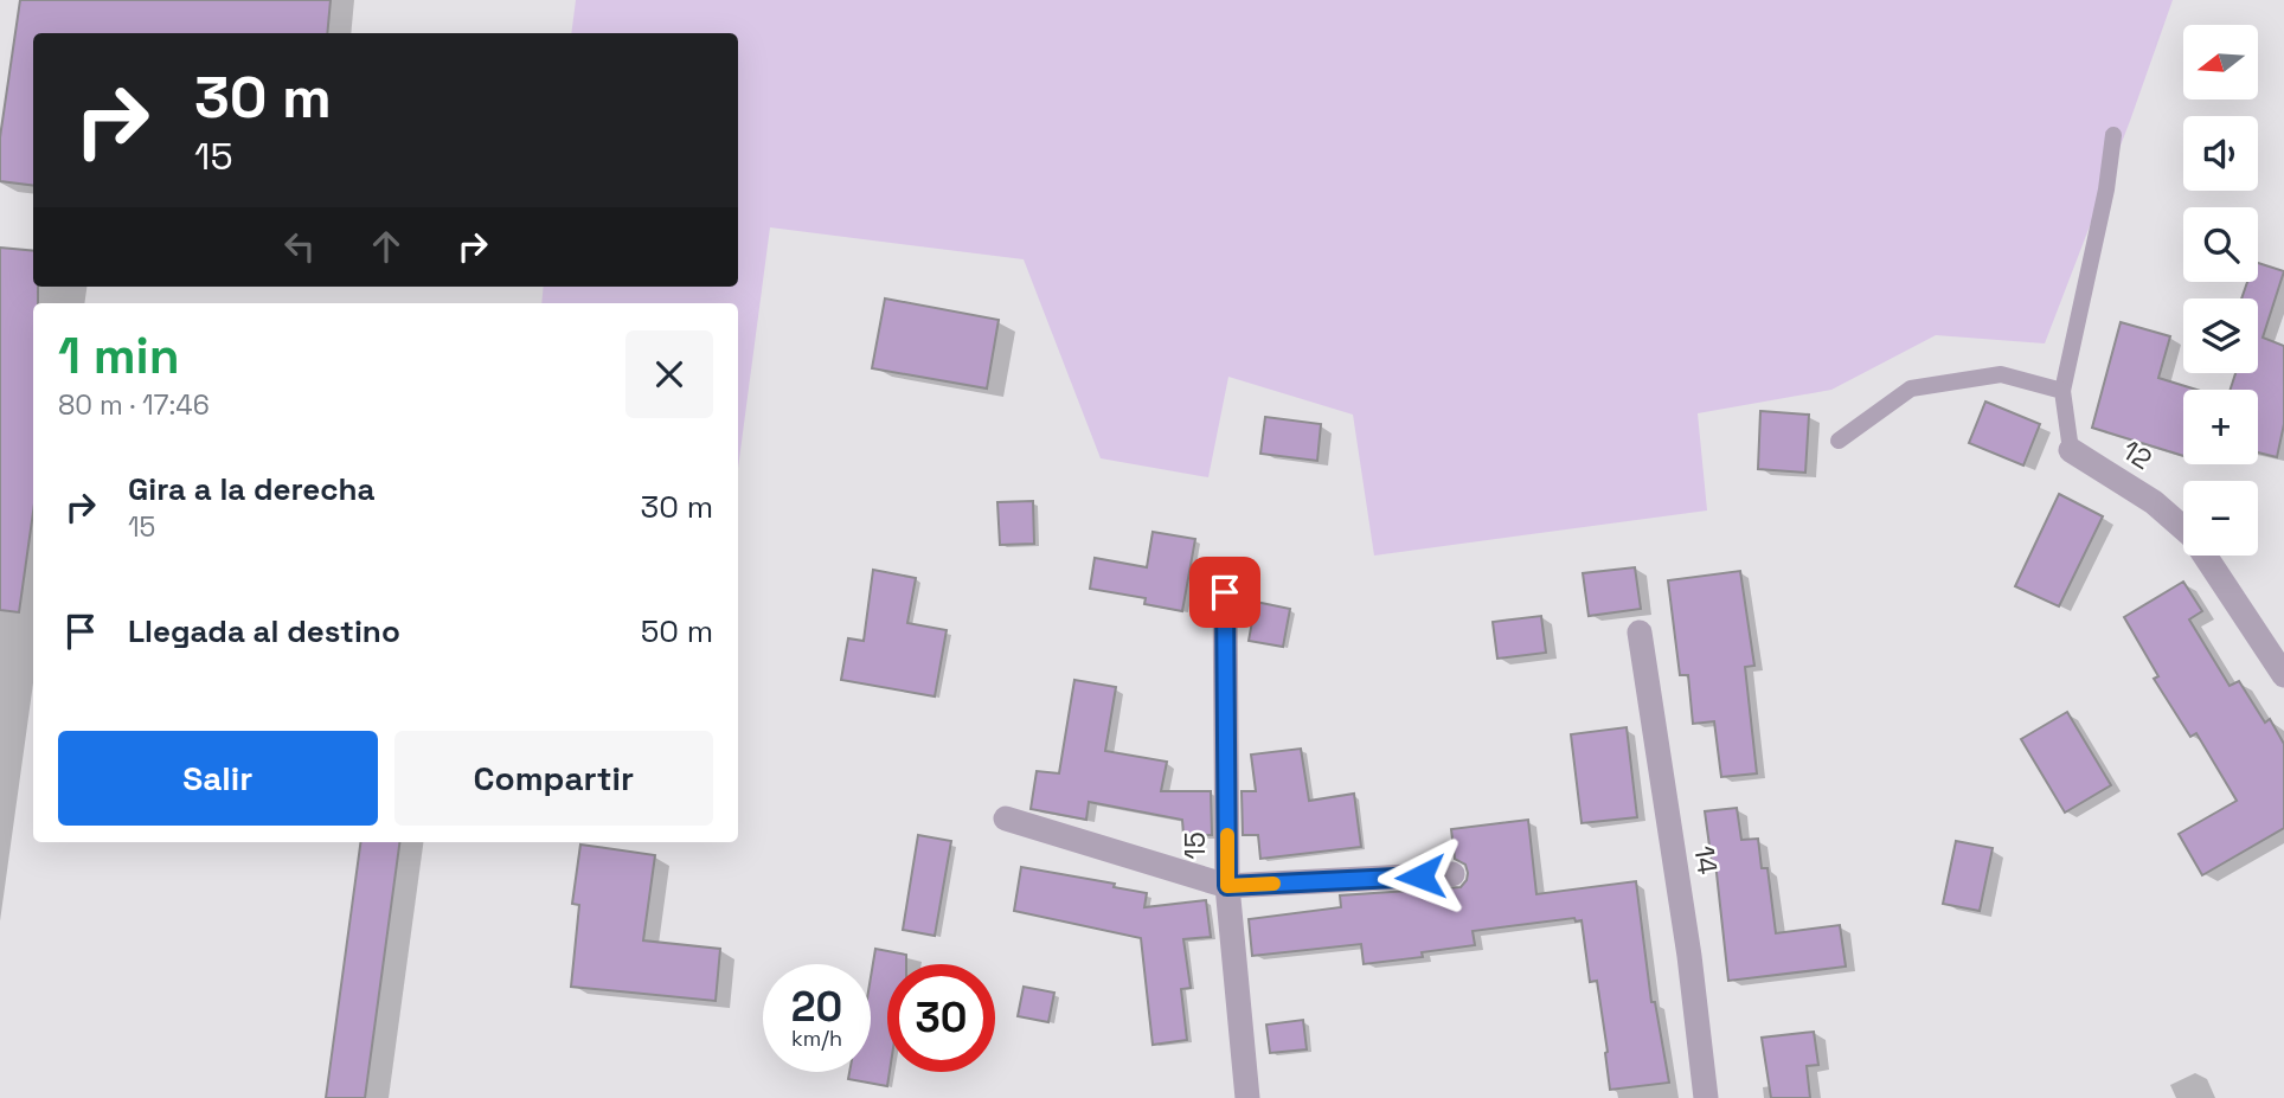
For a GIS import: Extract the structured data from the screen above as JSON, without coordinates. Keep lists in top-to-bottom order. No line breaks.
{"streets":{"street":["12","15","14"]},"north":"left","page":{"map_buttons":["+","−"],"turn":["30 m","15"],"heading":["1 min","80 m · 17:46"],"list":[{"name":"Gira a la derecha","note":"15","value":"30 m"},{"name":"Llegada al destino","value":"50 m"}],"buttons":["Salir","Compartir"],"speed":"20 km/h","limit":"30"}}
